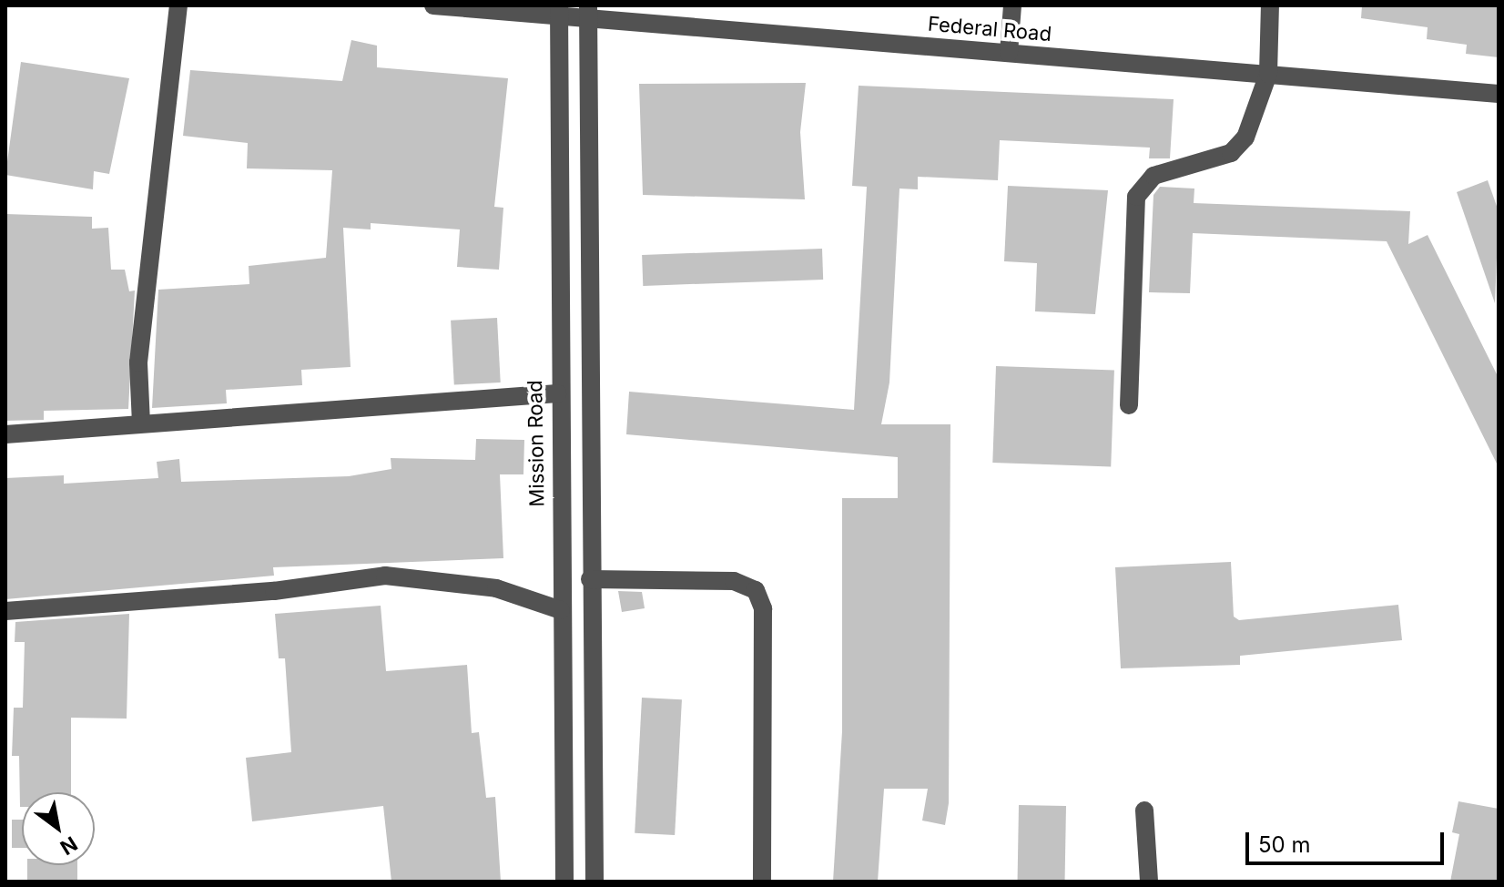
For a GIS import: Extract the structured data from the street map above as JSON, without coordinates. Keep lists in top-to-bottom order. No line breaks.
{"streets":{"street":["Federal Road","Mission Road"]},"crossings":[["Federal Road","Mission Road"]],"scale_bar":"50 m","north":"bottom right"}
